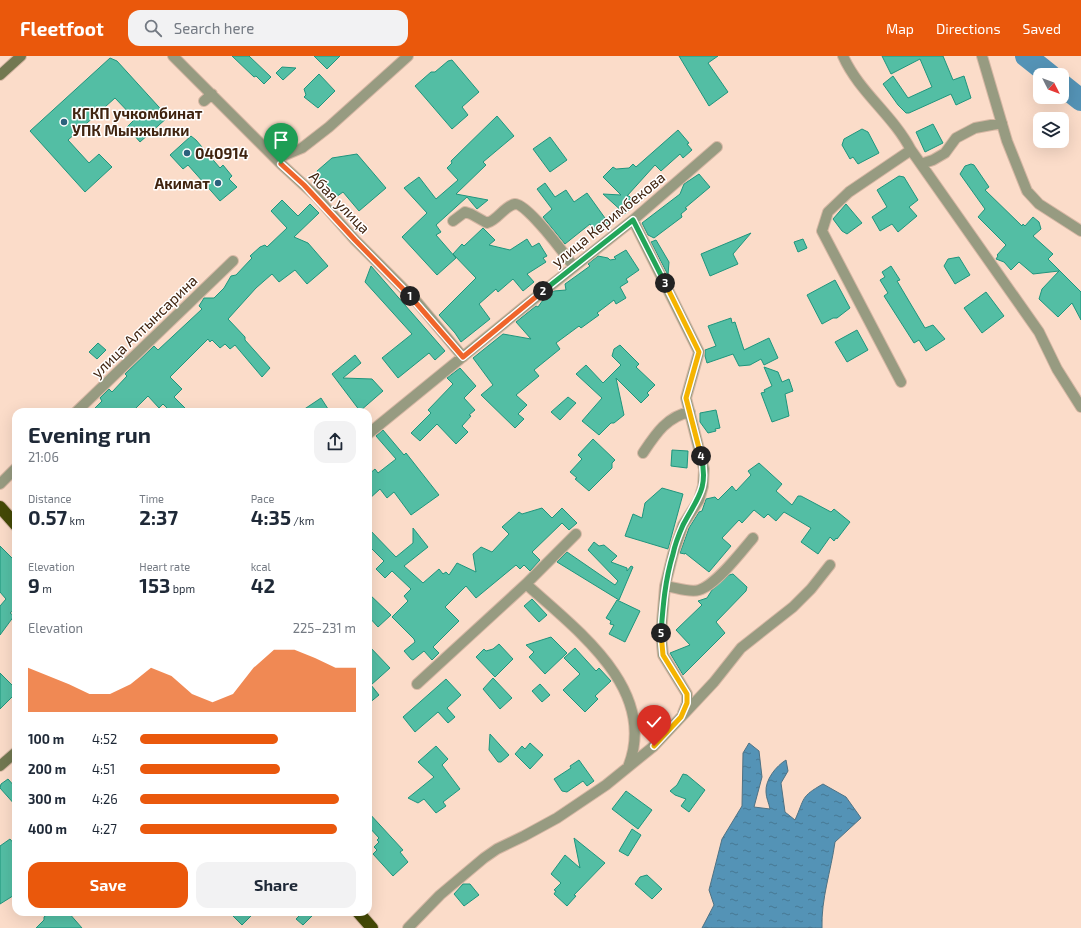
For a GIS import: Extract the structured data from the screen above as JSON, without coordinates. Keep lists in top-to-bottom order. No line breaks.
{"streets":{"street":["Абая улица","улица Керимбекова","улица Алтынсарина"]},"crossings":[["Абая улица","улица Керимбекова"]],"places":["КГКП учкомбинат УПК Мынжылки","040914","Акимат"],"north":"bottom right","page":{"header":"Fleetfoot","search":"Search here","nav":["Map","Directions","Saved"],"pins":["3","2","1","4","5"],"heading":["Evening run","21:06"],"stats":[["Distance","0.57 km"],["Time","2:37"],["Pace","4:35 /km"],["Elevation","9 m"],["Heart rate","153 bpm"],["kcal","42"]],"chart":["Elevation","225–231 m"],"list":[{"name":"100 m","note":"4:52"},{"name":"200 m","note":"4:51"},{"name":"300 m","note":"4:26"},{"name":"400 m","note":"4:27"}],"buttons":["Save","Share"]}}
